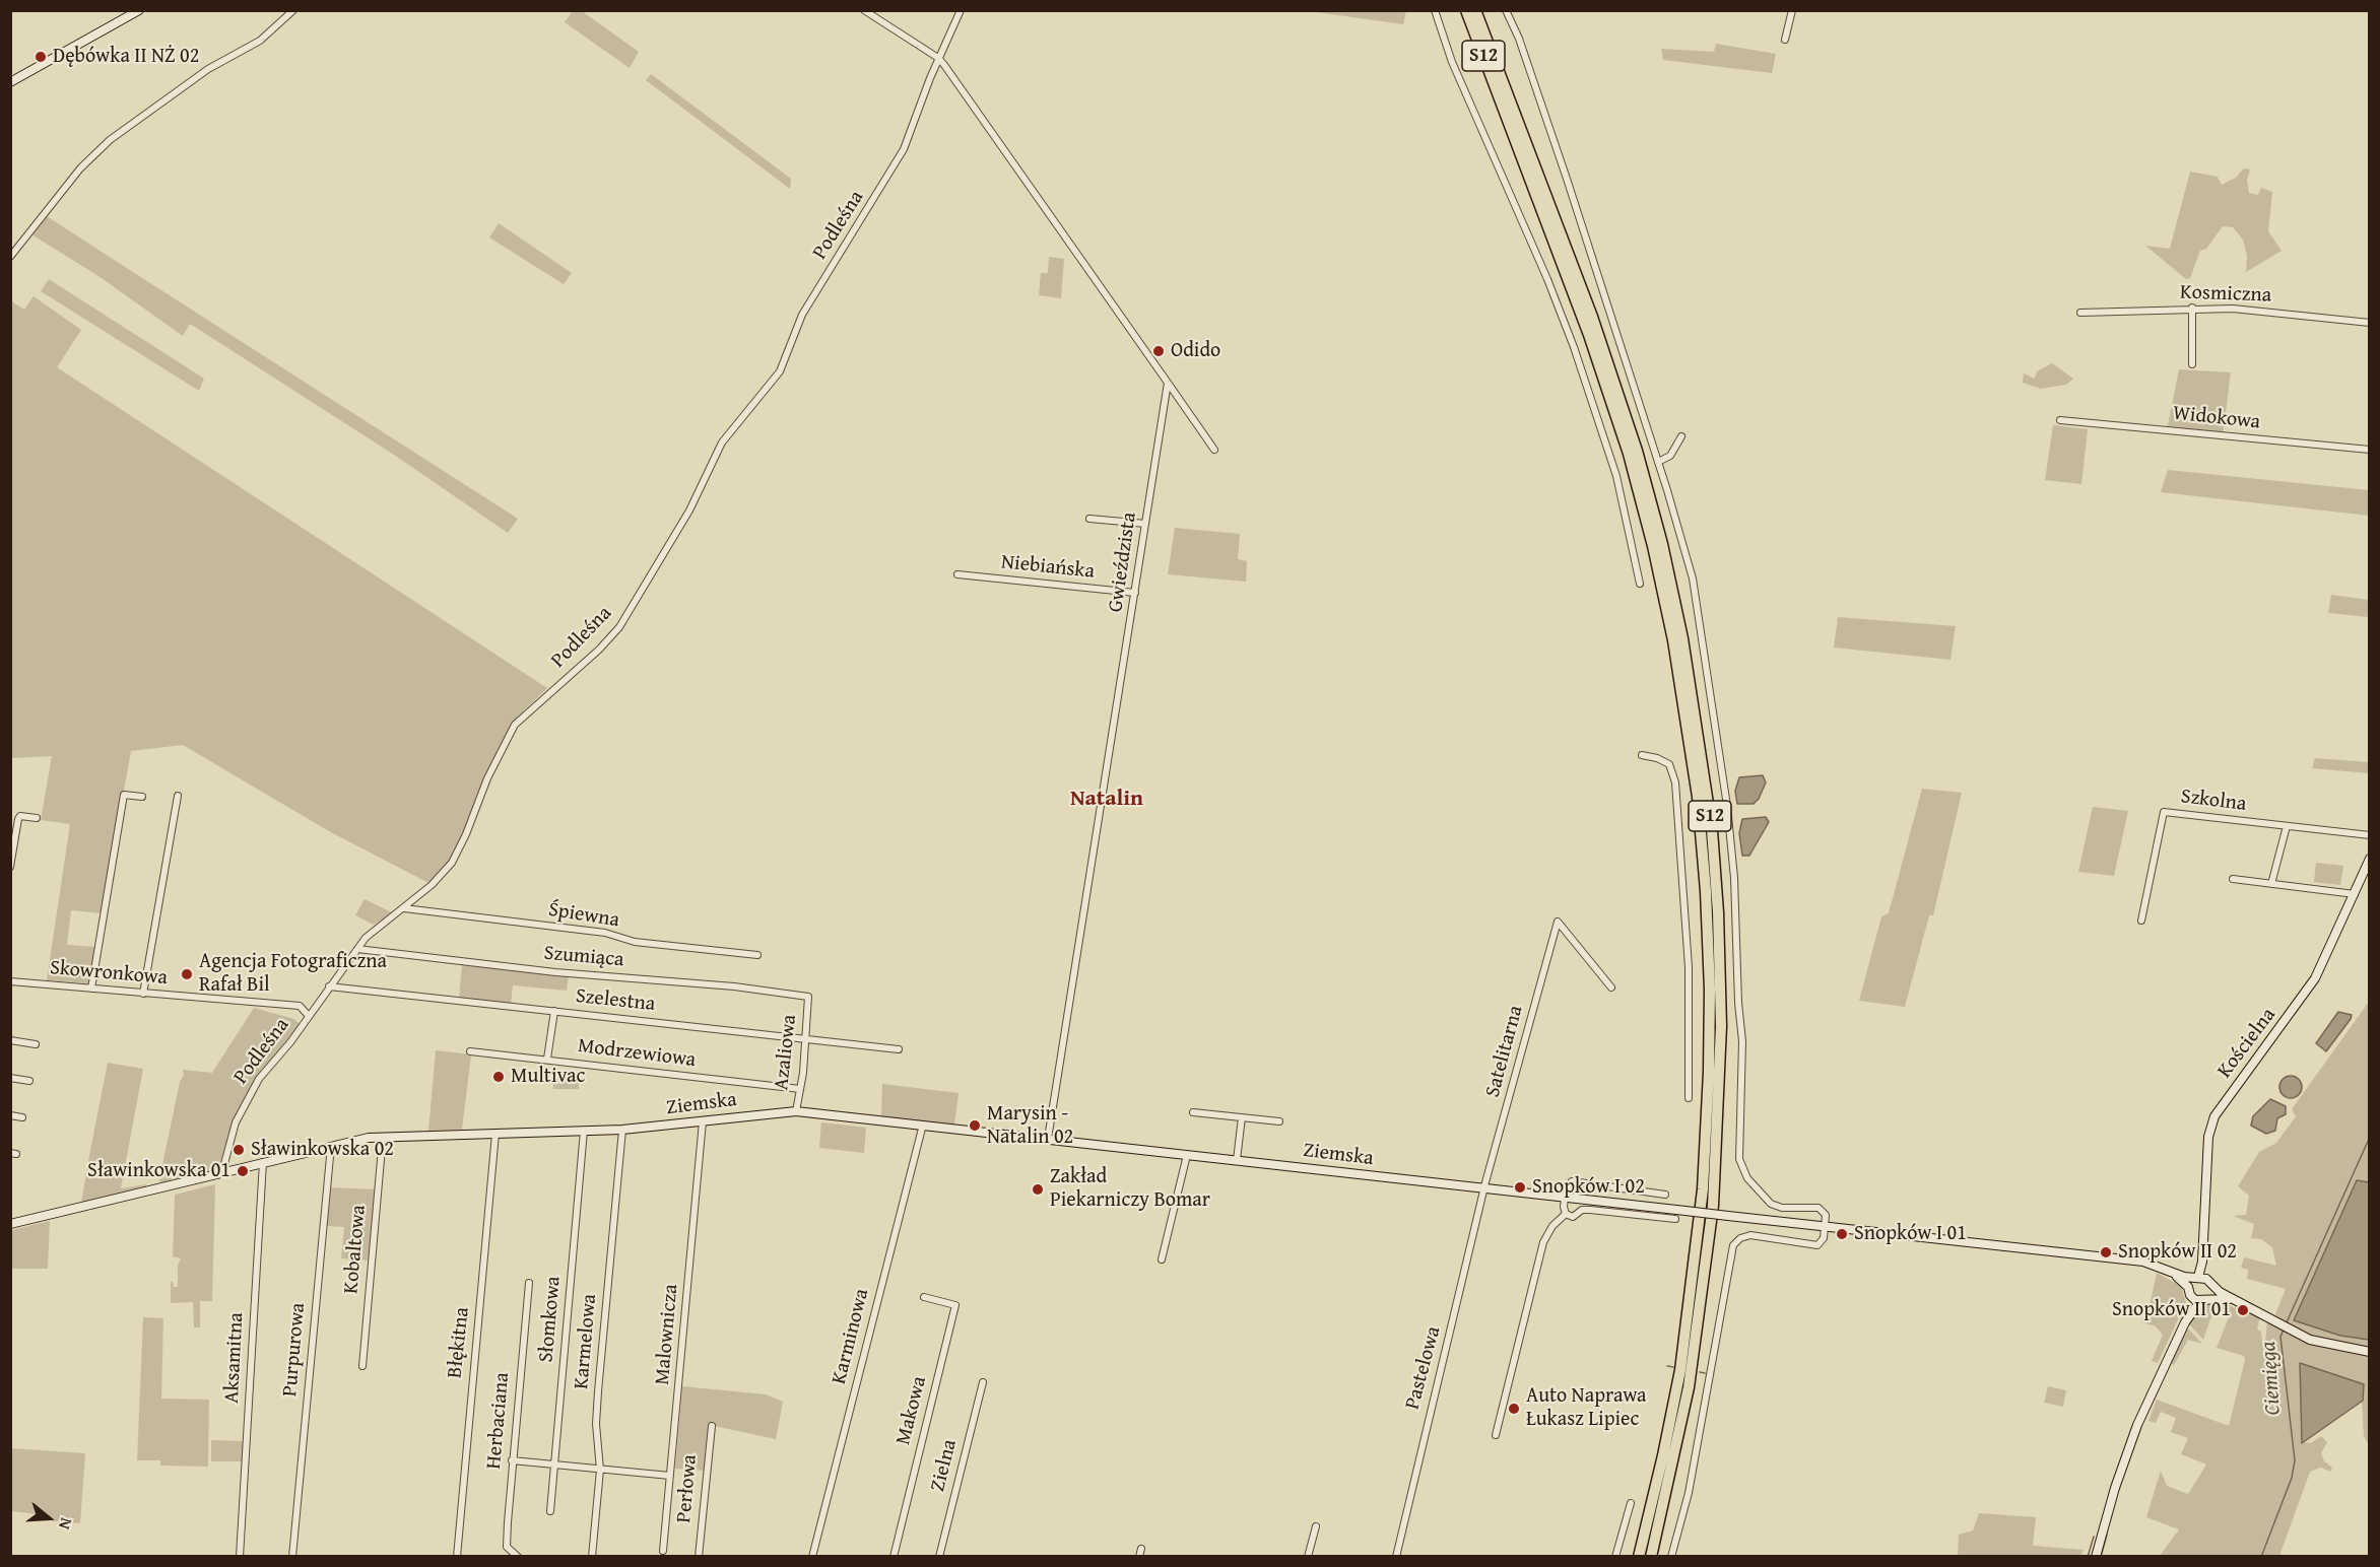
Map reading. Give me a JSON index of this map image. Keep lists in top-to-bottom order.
{
  "streets": {
    "highway": ["S12"],
    "street": [
      "Podleśna",
      "Kosmiczna",
      "Widokowa",
      "Gwieździsta",
      "Niebiańska",
      "Szkolna",
      "Śpiewna",
      "Szumiąca",
      "Skowronkowa",
      "Szelestna",
      "Kościelna",
      "Satelitarna",
      "Azaliowa",
      "Modrzewiowa",
      "Ziemska",
      "Kobaltowa",
      "Słomkowa",
      "Malownicza",
      "Karminowa",
      "Karmelowa",
      "Błękitna",
      "Purpurowa",
      "Aksamitna",
      "Pastelowa",
      "Makowa",
      "Herbaciana",
      "Zielna",
      "Perłowa"
    ]
  },
  "crossings": [
    ["Podleśna", "Śpiewna"],
    ["Podleśna", "Szumiąca"],
    ["Podleśna", "Skowronkowa"],
    ["Podleśna", "Szelestna"],
    ["Podleśna", "Ziemska"],
    ["Gwieździsta", "Niebiańska"],
    ["Gwieździsta", "Ziemska"],
    ["Szumiąca", "Azaliowa"],
    ["Szelestna", "Azaliowa"],
    ["Satelitarna", "Ziemska"],
    ["Satelitarna", "Pastelowa"],
    ["Azaliowa", "Modrzewiowa"],
    ["Azaliowa", "Ziemska"],
    ["Ziemska", "Kobaltowa"],
    ["Ziemska", "Słomkowa"],
    ["Ziemska", "Malownicza"],
    ["Ziemska", "Karminowa"],
    ["Ziemska", "Karmelowa"],
    ["Ziemska", "Błękitna"],
    ["Ziemska", "Purpurowa"],
    ["Ziemska", "Aksamitna"],
    ["Ziemska", "Pastelowa"]
  ],
  "districts": ["Natalin"],
  "water": ["Ciemięga"],
  "places": [
    "Dębówka II NŻ 02",
    "Odido",
    "Agencja Fotograficzna Rafał Bil",
    "Multivac",
    "Marysin - Natalin 02",
    "Sławinkowska 02",
    "Sławinkowska 01",
    "Snopków I 02",
    "Zakład Piekarniczy Bomar",
    "Snopków I 01",
    "Snopków II 02",
    "Snopków II 01",
    "Auto Naprawa Łukasz Lipiec"
  ],
  "north": "right"
}
